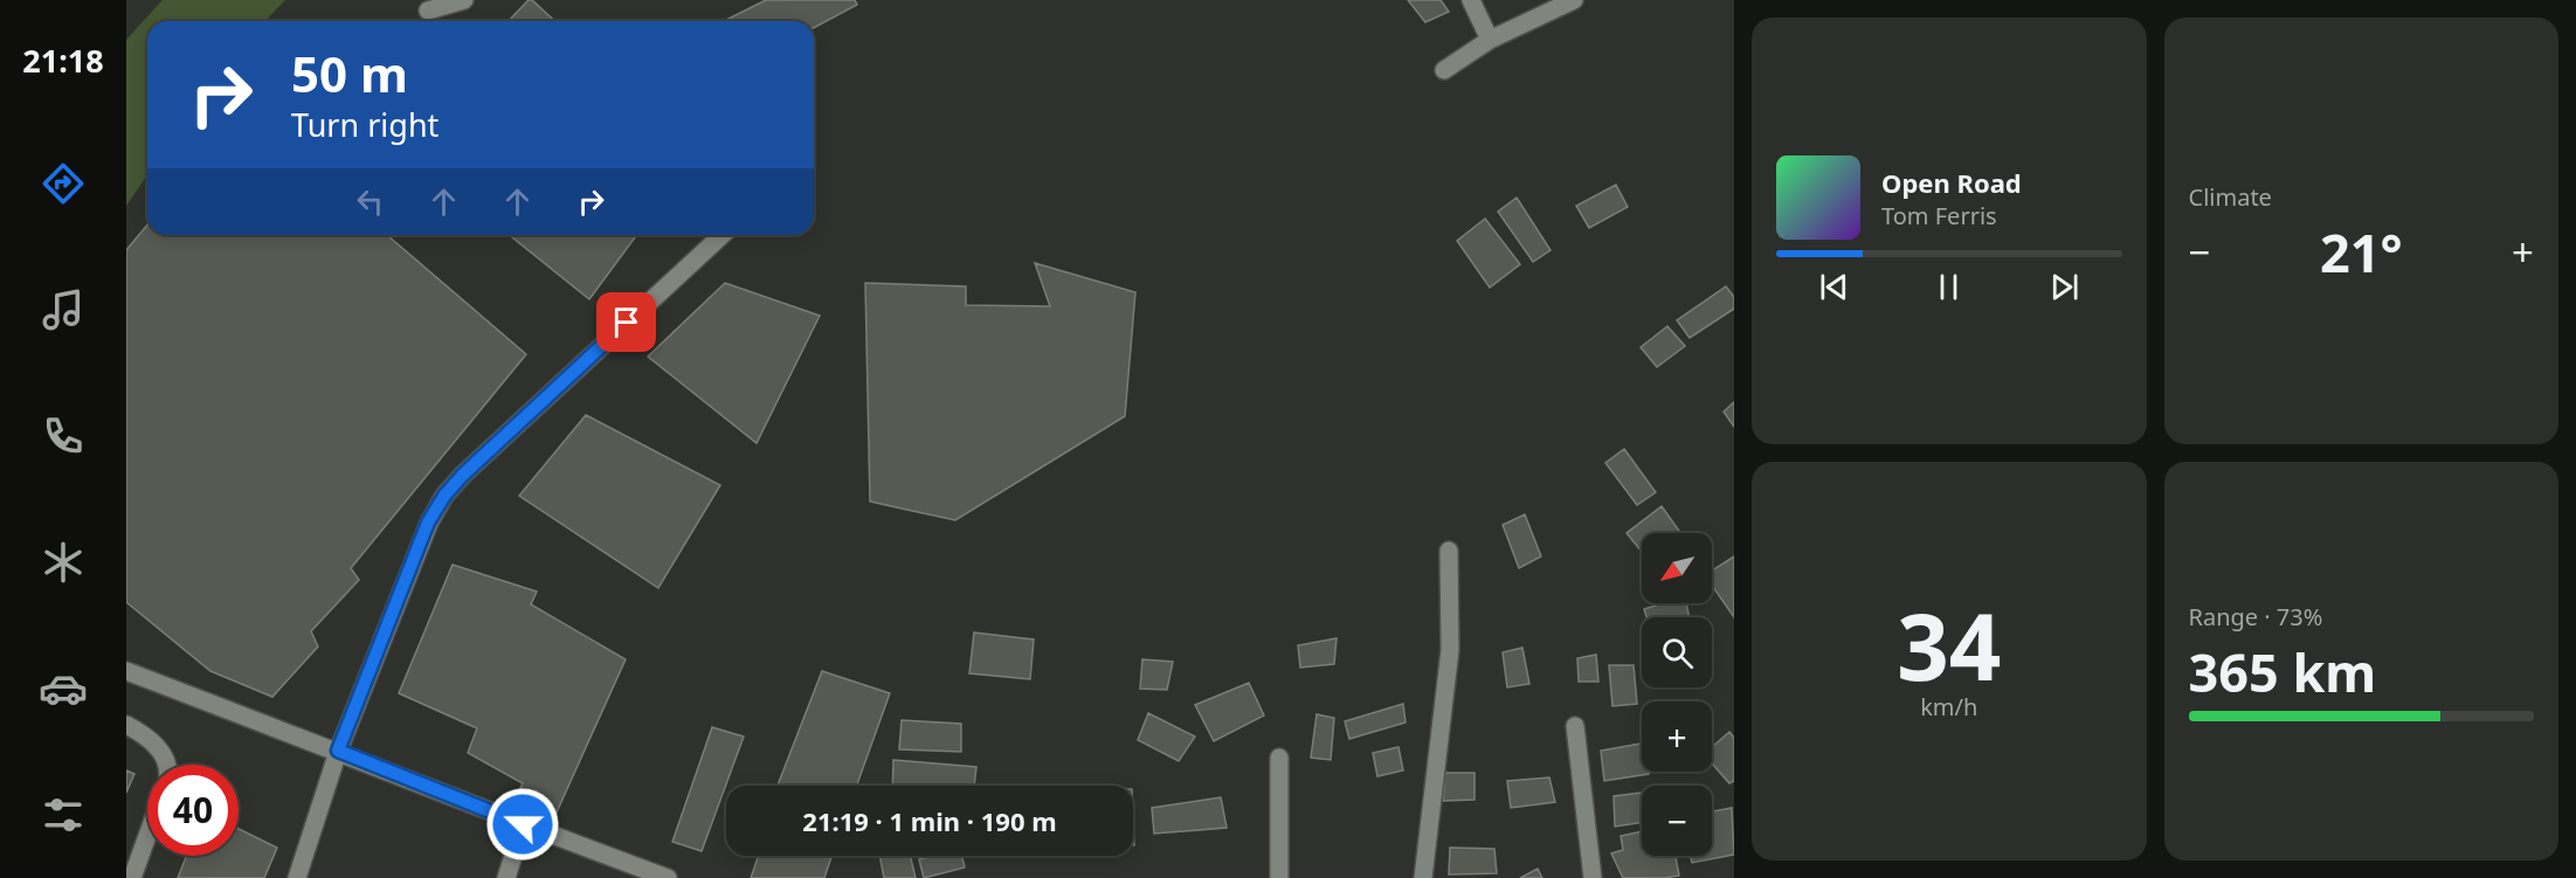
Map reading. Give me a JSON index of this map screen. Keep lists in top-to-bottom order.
{
  "north": "bottom left",
  "page": {
    "tabs": "21:18",
    "tile": [
      "Climate",
      ["34", "km/h"],
      ["Range · 73%", "365 km"]
    ],
    "turn": ["50 m", "Turn right"],
    "song": ["Open Road", "Tom Ferris"],
    "heat": ["−", "21°", "+"],
    "map_buttons": ["+", "−"],
    "limit": "40",
    "trip": "21:19 · 1 min · 190 m"
  }
}
